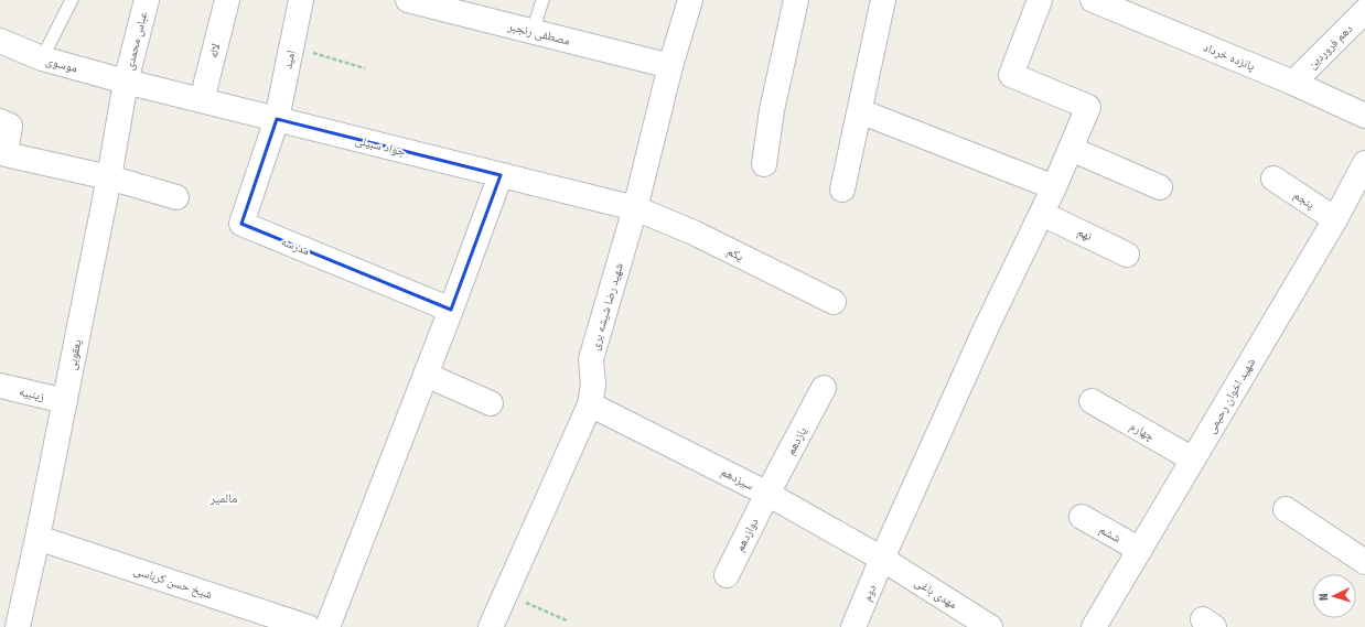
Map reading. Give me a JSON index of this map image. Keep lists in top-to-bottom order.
{
  "streets": {
    "street": [
      "مصطفی رنجبر",
      "عباس محمدی",
      "دهم فروردین",
      "لاله",
      "پانزده خرداد",
      "امید",
      "موسوی",
      "جواد سبیلی",
      "پنجم",
      "نهم",
      "مدرسه",
      "یکم",
      "شهید رضا شیشه بری",
      "یعقوبی",
      "زینبیه",
      "شهید اخوان رحیمی",
      "چهارم",
      "یازدهم",
      "سیزدهم",
      "ششم",
      "دوازدهم",
      "شیخ حسن کرباسی",
      "دوم",
      "مهدی باغی"
    ]
  },
  "crossings": [
    ["مصطفی رنجبر", "شهید رضا شیشه بری"],
    ["عباس محمدی", "موسوی"],
    ["عباس محمدی", "جواد سبیلی"],
    ["عباس محمدی", "یعقوبی"],
    ["دهم فروردین", "پانزده خرداد"],
    ["لاله", "جواد سبیلی"],
    ["امید", "جواد سبیلی"],
    ["امید", "مدرسه"],
    ["موسوی", "جواد سبیلی"],
    ["موسوی", "یعقوبی"],
    ["جواد سبیلی", "مدرسه"],
    ["جواد سبیلی", "یکم"],
    ["جواد سبیلی", "شهید رضا شیشه بری"],
    ["جواد سبیلی", "یعقوبی"],
    ["پنجم", "شهید اخوان رحیمی"],
    ["نهم", "دوم"],
    ["یکم", "شهید رضا شیشه بری"],
    ["شهید رضا شیشه بری", "سیزدهم"],
    ["یعقوبی", "زینبیه"],
    ["یعقوبی", "شیخ حسن کرباسی"],
    ["شهید اخوان رحیمی", "چهارم"],
    ["شهید اخوان رحیمی", "ششم"],
    ["یازدهم", "سیزدهم"],
    ["یازدهم", "دوازدهم"],
    ["سیزدهم", "دوازدهم"],
    ["سیزدهم", "دوم"],
    ["سیزدهم", "مهدی باغی"],
    ["دوم", "مهدی باغی"]
  ],
  "districts": ["مالمیر"],
  "north": "left"
}
